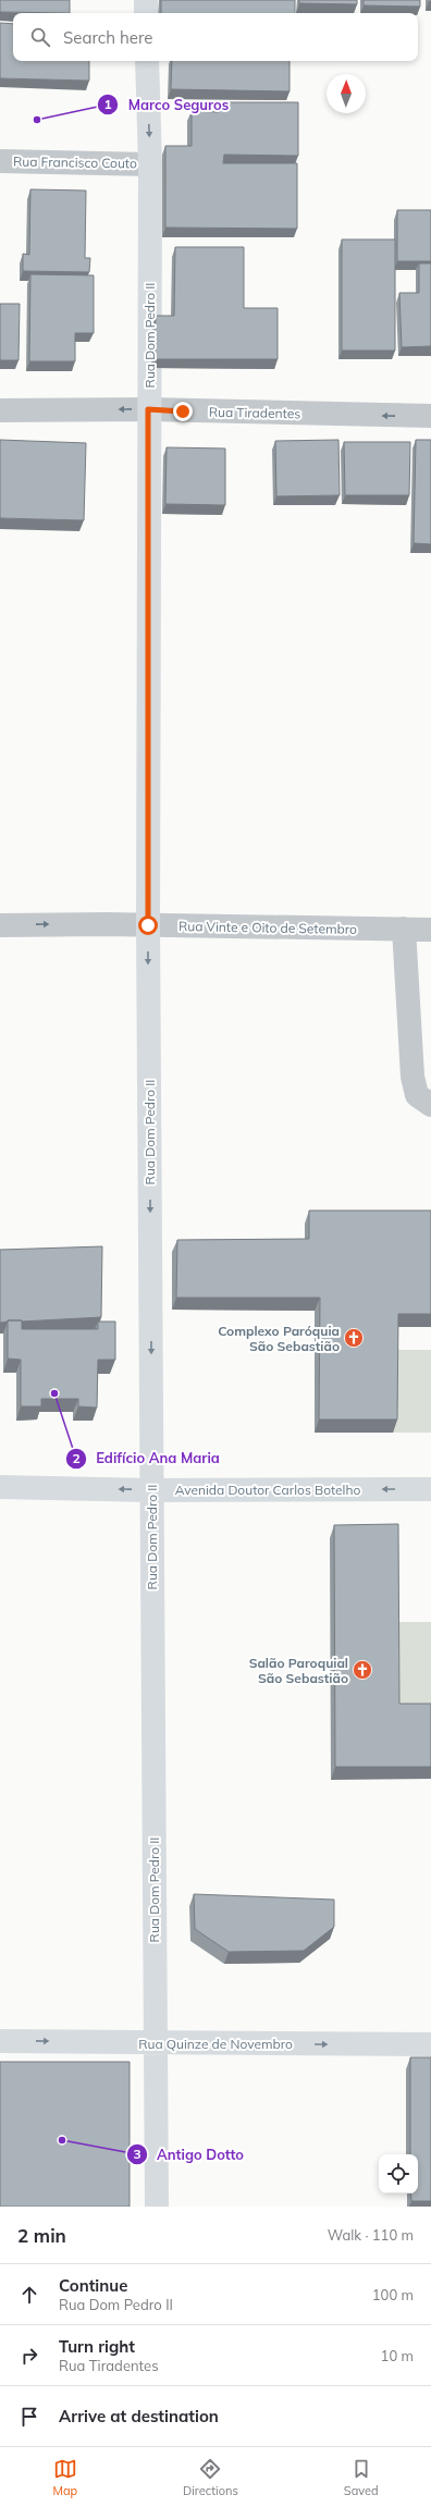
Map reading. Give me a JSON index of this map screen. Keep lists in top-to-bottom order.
{
  "streets": {
    "main road": ["Rua Dom Pedro II", "Avenida Doutor Carlos Botelho", "Rua Quinze de Novembro"],
    "street": ["Rua Francisco Couto", "Rua Tiradentes", "Rua Vinte e Oito de Setembro"]
  },
  "crossings": [
    ["Rua Francisco Couto", "Rua Dom Pedro II"],
    ["Rua Dom Pedro II", "Rua Tiradentes"],
    ["Rua Dom Pedro II", "Rua Vinte e Oito de Setembro"],
    ["Rua Dom Pedro II", "Avenida Doutor Carlos Botelho"],
    ["Rua Dom Pedro II", "Rua Quinze de Novembro"]
  ],
  "one_way": ["Rua Tiradentes", "Avenida Doutor Carlos Botelho", "Rua Quinze de Novembro"],
  "places": {
    "other": ["Marco Seguros", "Edifício Ana Maria", "Antigo Dotto"],
    "church": ["Complexo Paróquia São Sebastião", "Salão Paroquial São Sebastião"]
  },
  "north": "top",
  "page": {
    "search": "Search here",
    "heading": ["2 min", "Walk · 110 m"],
    "list": [
      ["Continue", "Rua Dom Pedro II", "100 m"],
      ["Turn right", "Rua Tiradentes", "10 m"],
      "Arrive at destination"
    ],
    "nav": ["Map", "Directions", "Saved"]
  }
}
